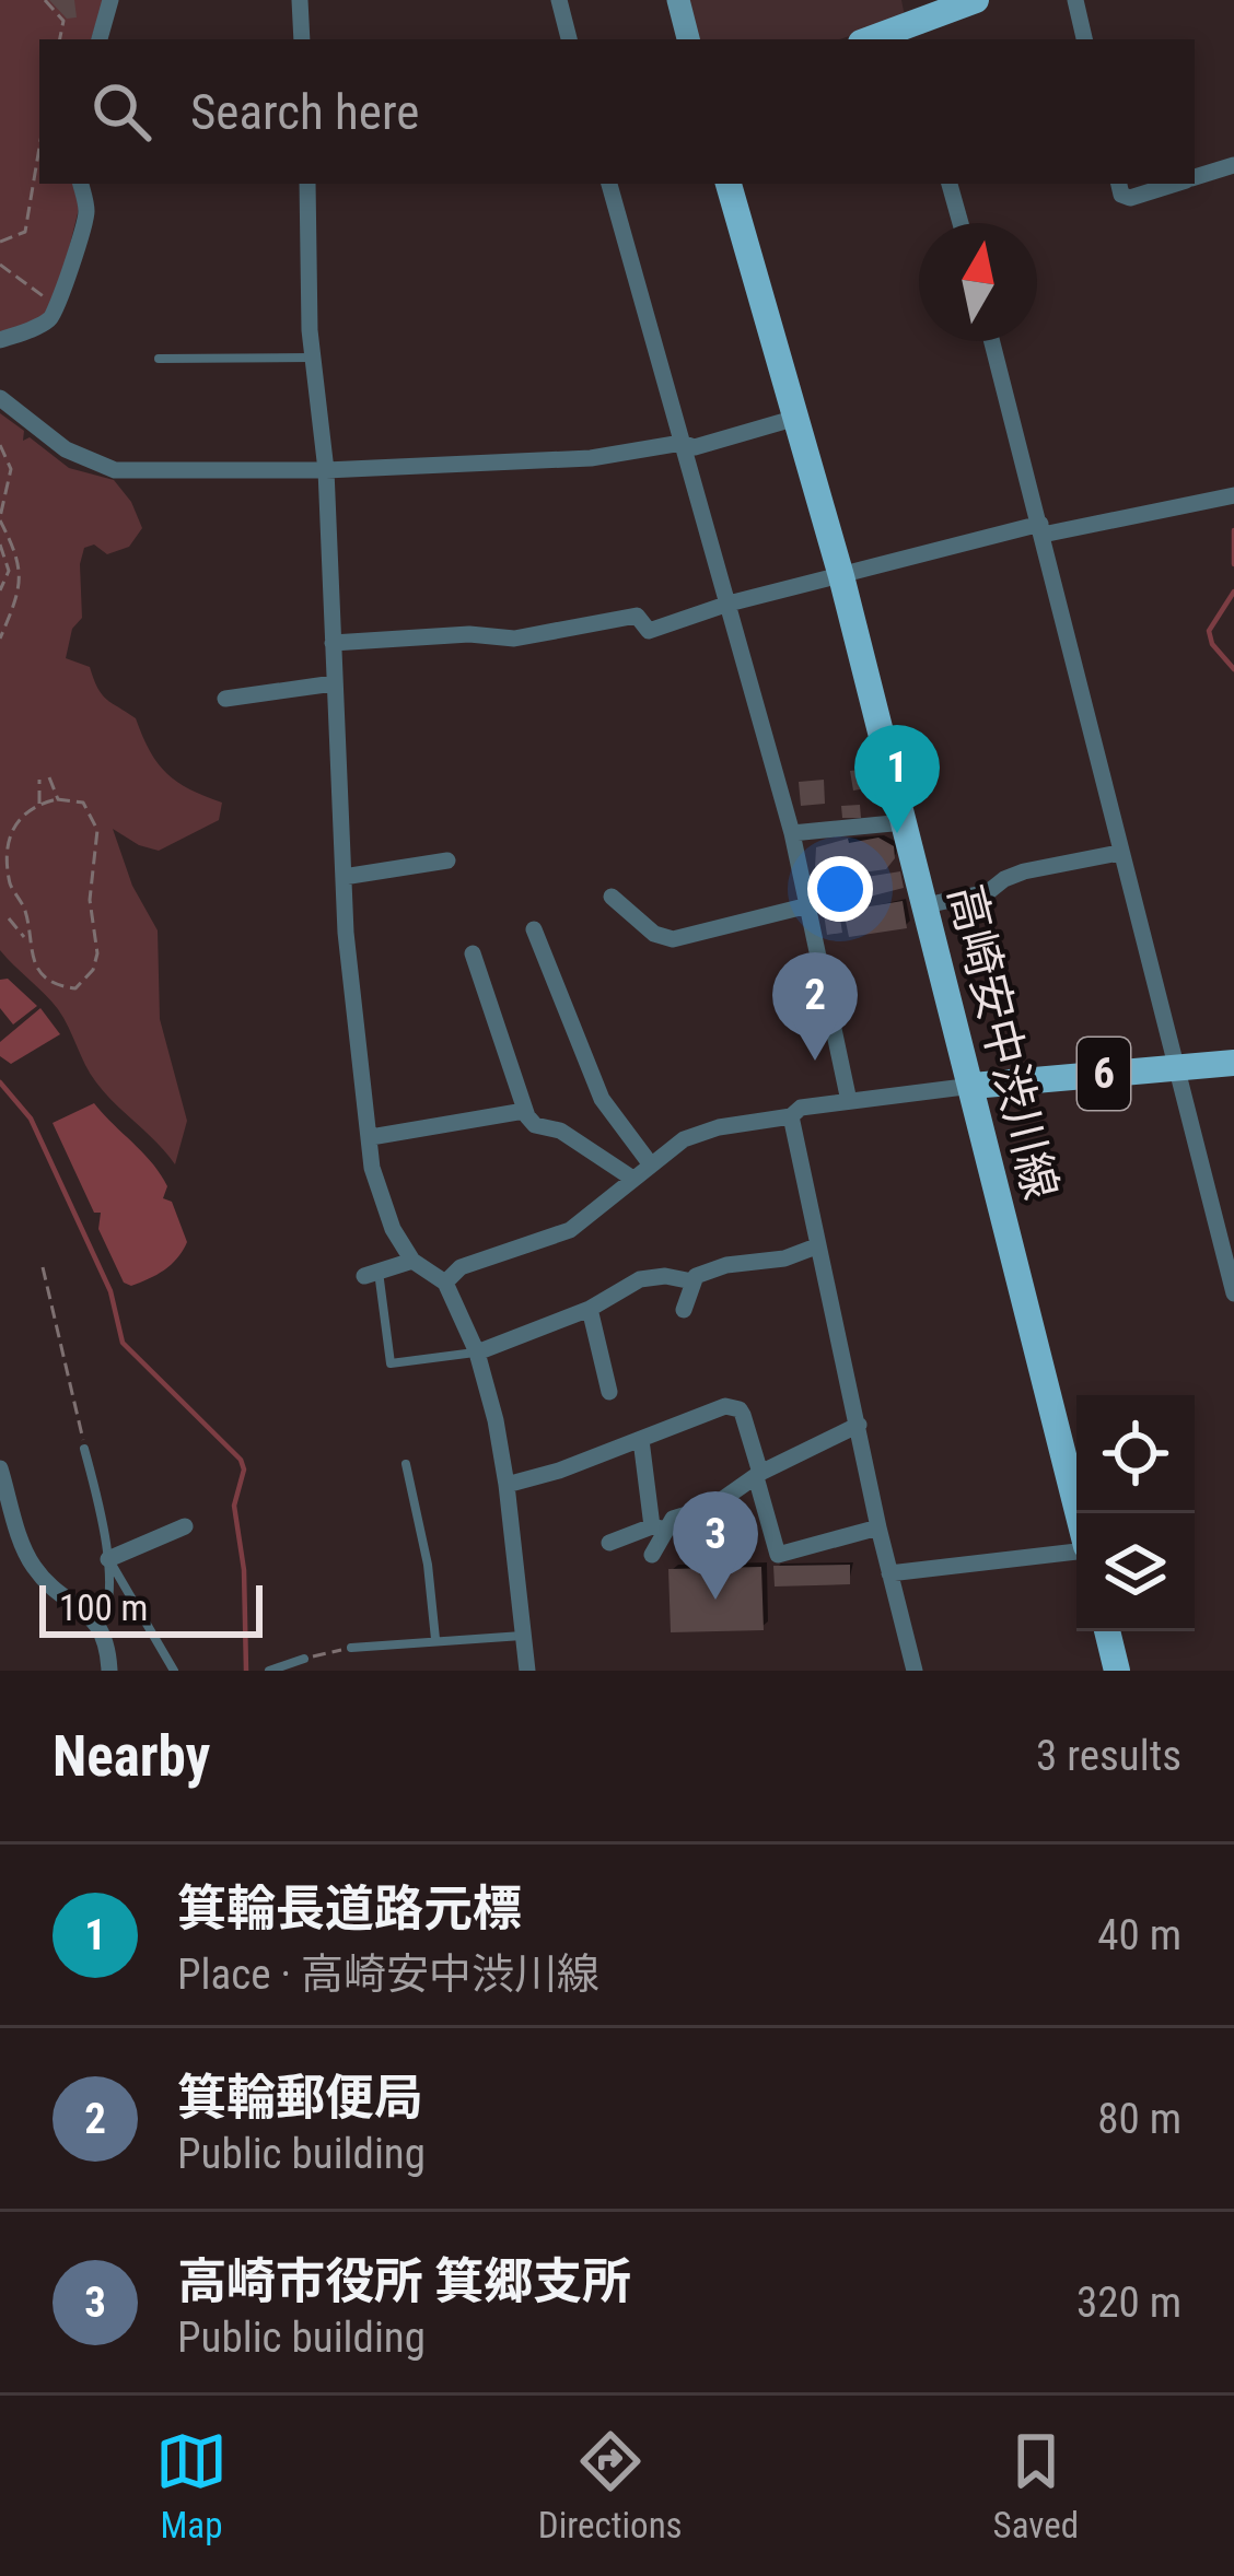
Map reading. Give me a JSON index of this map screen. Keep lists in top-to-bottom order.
{
  "streets": {
    "main road": ["高崎安中渋川線", "6"]
  },
  "crossings": [
    ["高崎安中渋川線", "6"]
  ],
  "scale_bar": "100 m",
  "north": "top",
  "page": {
    "search": "Search here",
    "pins": ["1", "2", "3"],
    "scale": "100 m",
    "heading": ["Nearby", "3 results"],
    "list": [
      {
        "mark": "1",
        "name": "箕輪長道路元標",
        "note": "Place · 高崎安中渋川線",
        "value": "40 m"
      },
      {
        "mark": "2",
        "name": "箕輪郵便局",
        "note": "Public building",
        "value": "80 m"
      },
      {
        "mark": "3",
        "name": "高崎市役所 箕郷支所",
        "note": "Public building",
        "value": "320 m"
      }
    ],
    "nav": ["Map", "Directions", "Saved"]
  }
}
